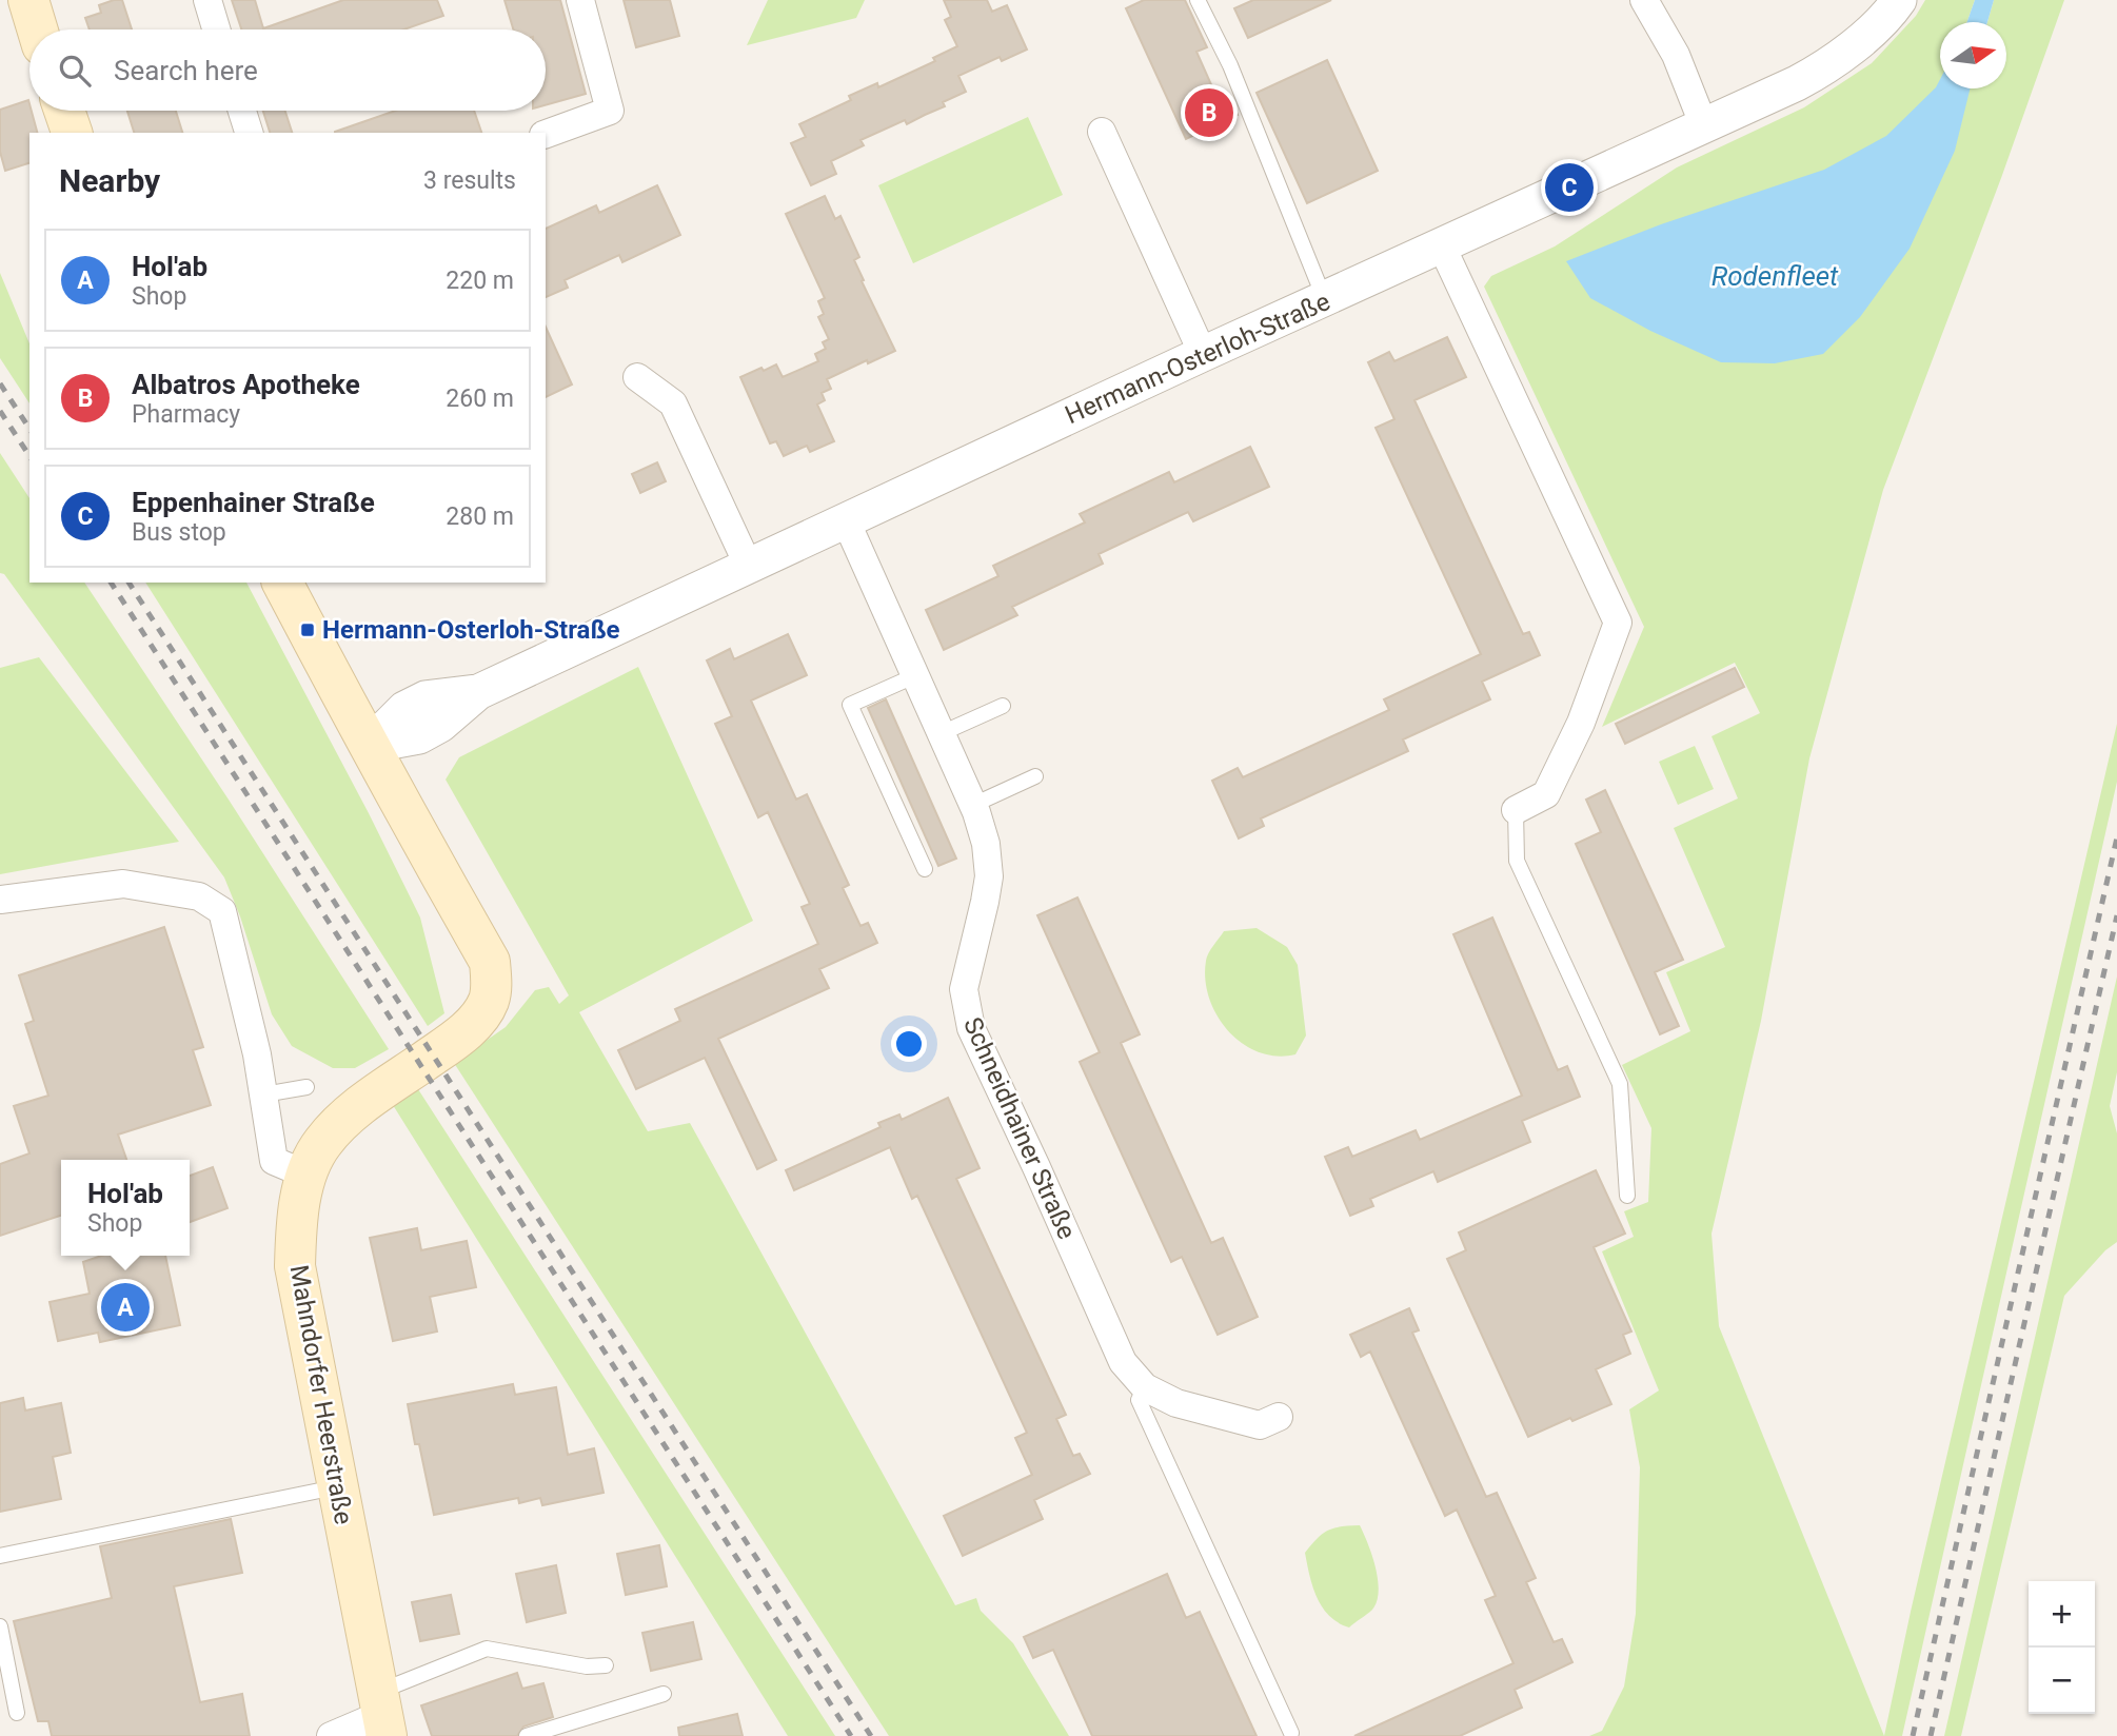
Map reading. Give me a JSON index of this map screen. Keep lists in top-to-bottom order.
{
  "streets": {
    "main road": ["Mahndorfer Heerstraße"],
    "street": ["Hermann-Osterloh-Straße", "Schneidhainer Straße"]
  },
  "crossings": [
    ["Hermann-Osterloh-Straße", "Schneidhainer Straße"],
    ["Hermann-Osterloh-Straße", "Mahndorfer Heerstraße"]
  ],
  "water": ["Rodenfleet"],
  "places": {
    "transit": ["Hermann-Osterloh-Straße"]
  },
  "north": "right",
  "page": {
    "search": "Search here",
    "pins": ["B", "C", "A"],
    "heading": ["Nearby", "3 results"],
    "list": [
      {
        "mark": "A",
        "name": "Hol'ab",
        "note": "Shop",
        "value": "220 m"
      },
      {
        "mark": "B",
        "name": "Albatros Apotheke",
        "note": "Pharmacy",
        "value": "260 m"
      },
      {
        "mark": "C",
        "name": "Eppenhainer Straße",
        "note": "Bus stop",
        "value": "280 m"
      }
    ],
    "popup": ["Hol'ab", "Shop"],
    "map_buttons": ["+", "−"]
  }
}
